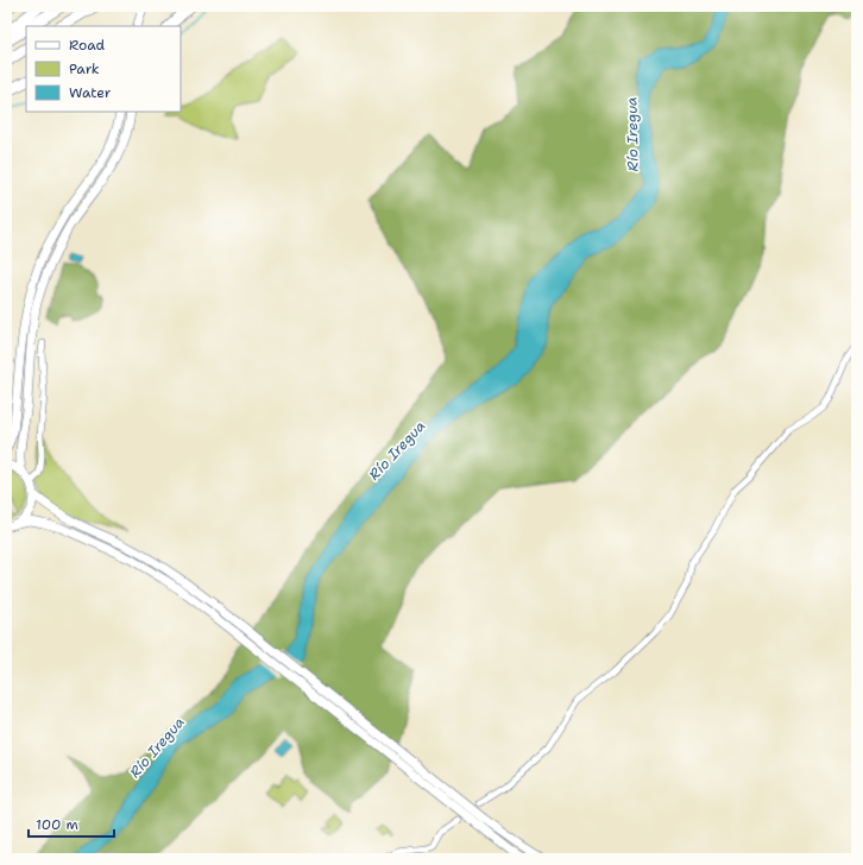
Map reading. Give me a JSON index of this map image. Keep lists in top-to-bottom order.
{
  "water": ["Río Iregua"],
  "legend": ["Road", "Park", "Water"],
  "scale_bar": "100 m"
}
